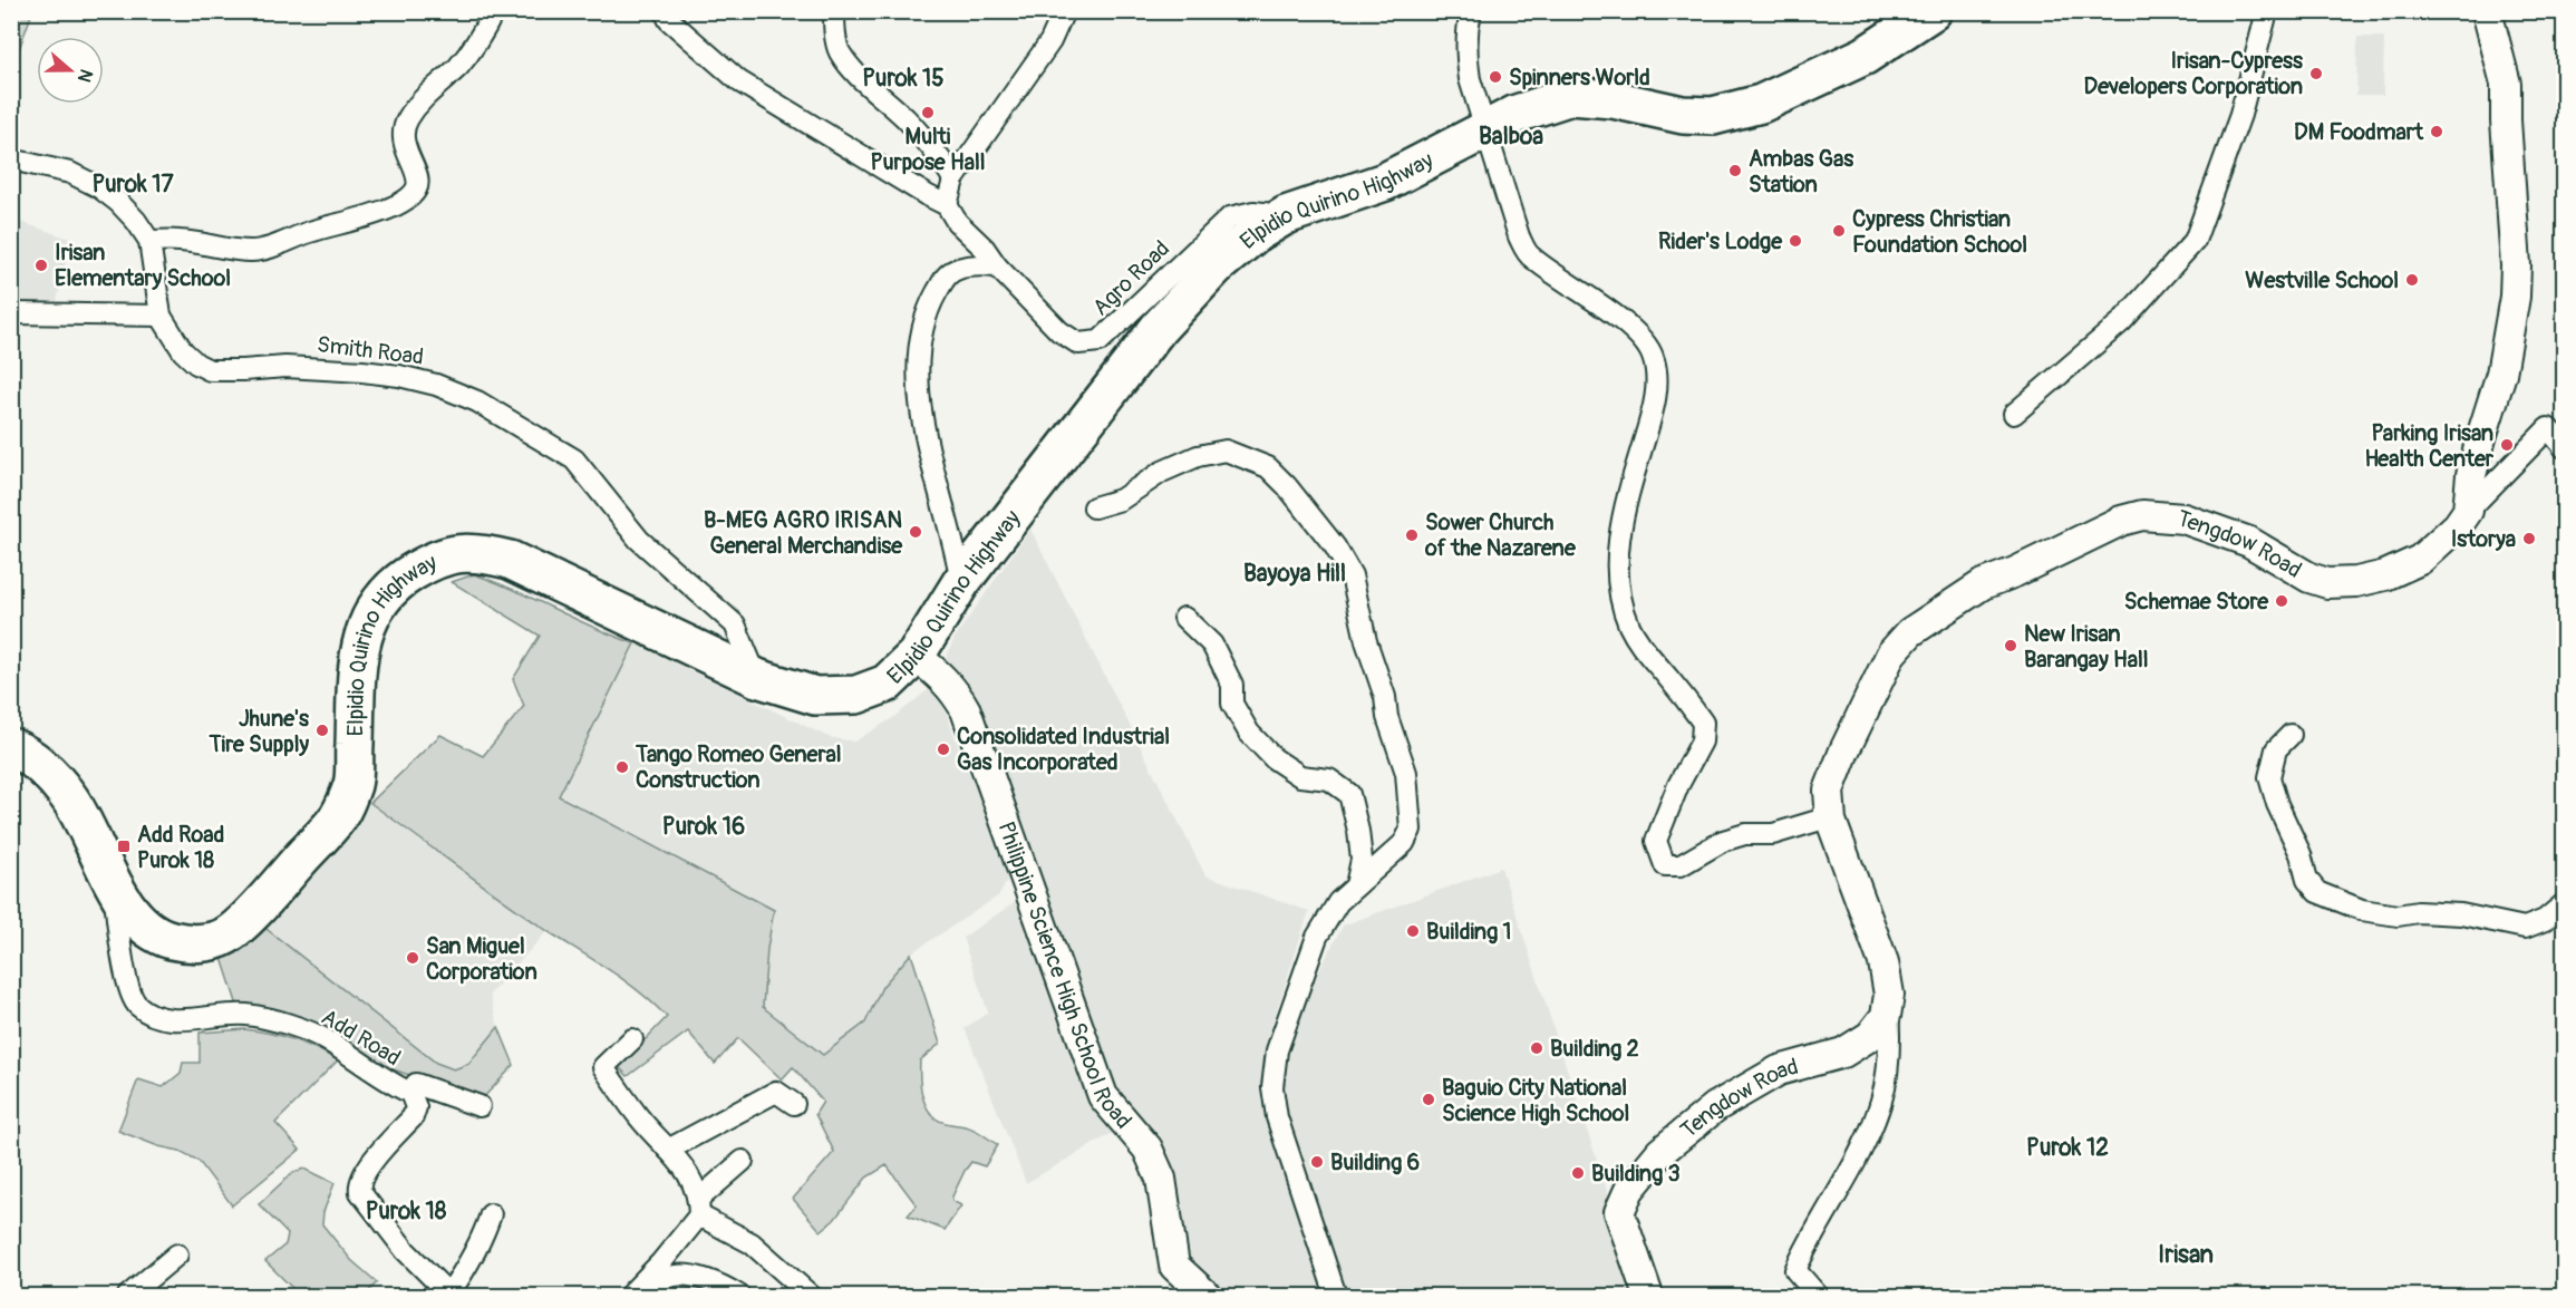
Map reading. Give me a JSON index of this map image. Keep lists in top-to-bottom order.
{
  "streets": {
    "highway": ["Elpidio Quirino Highway"],
    "street": [
      "Agro Road",
      "Smith Road",
      "Tengdow Road",
      "Philippine Science High School Road",
      "Add Road"
    ]
  },
  "crossings": [
    ["Elpidio Quirino Highway", "Agro Road"],
    ["Elpidio Quirino Highway", "Smith Road"],
    ["Elpidio Quirino Highway", "Philippine Science High School Road"],
    ["Elpidio Quirino Highway", "Add Road"]
  ],
  "districts": [
    "Purok 15",
    "Balboa",
    "Purok 17",
    "Bayoya Hill",
    "Purok 16",
    "Purok 12",
    "Purok 18",
    "Irisan"
  ],
  "places": {
    "other": [
      "Irisan-Cypress Developers Corporation",
      "Spinners World",
      "Multi Purpose Hall",
      "DM Foodmart",
      "Ambas Gas Station",
      "Cypress Christian Foundation School",
      "Rider's Lodge",
      "Irisan Elementary School",
      "Westville School",
      "Parking Irisan Health Center",
      "B-MEG AGRO IRISAN General Merchandise",
      "Sower Church of the Nazarene",
      "Istorya",
      "Schemae Store",
      "New Irisan Barangay Hall",
      "Jhune's Tire Supply",
      "Consolidated Industrial Gas Incorporated",
      "Tango Romeo General Construction",
      "Building 1",
      "San Miguel Corporation",
      "Building 2",
      "Baguio City National Science High School",
      "Building 6",
      "Building 3"
    ],
    "transit": ["Add Road Purok 18"]
  },
  "north": "right"
}
